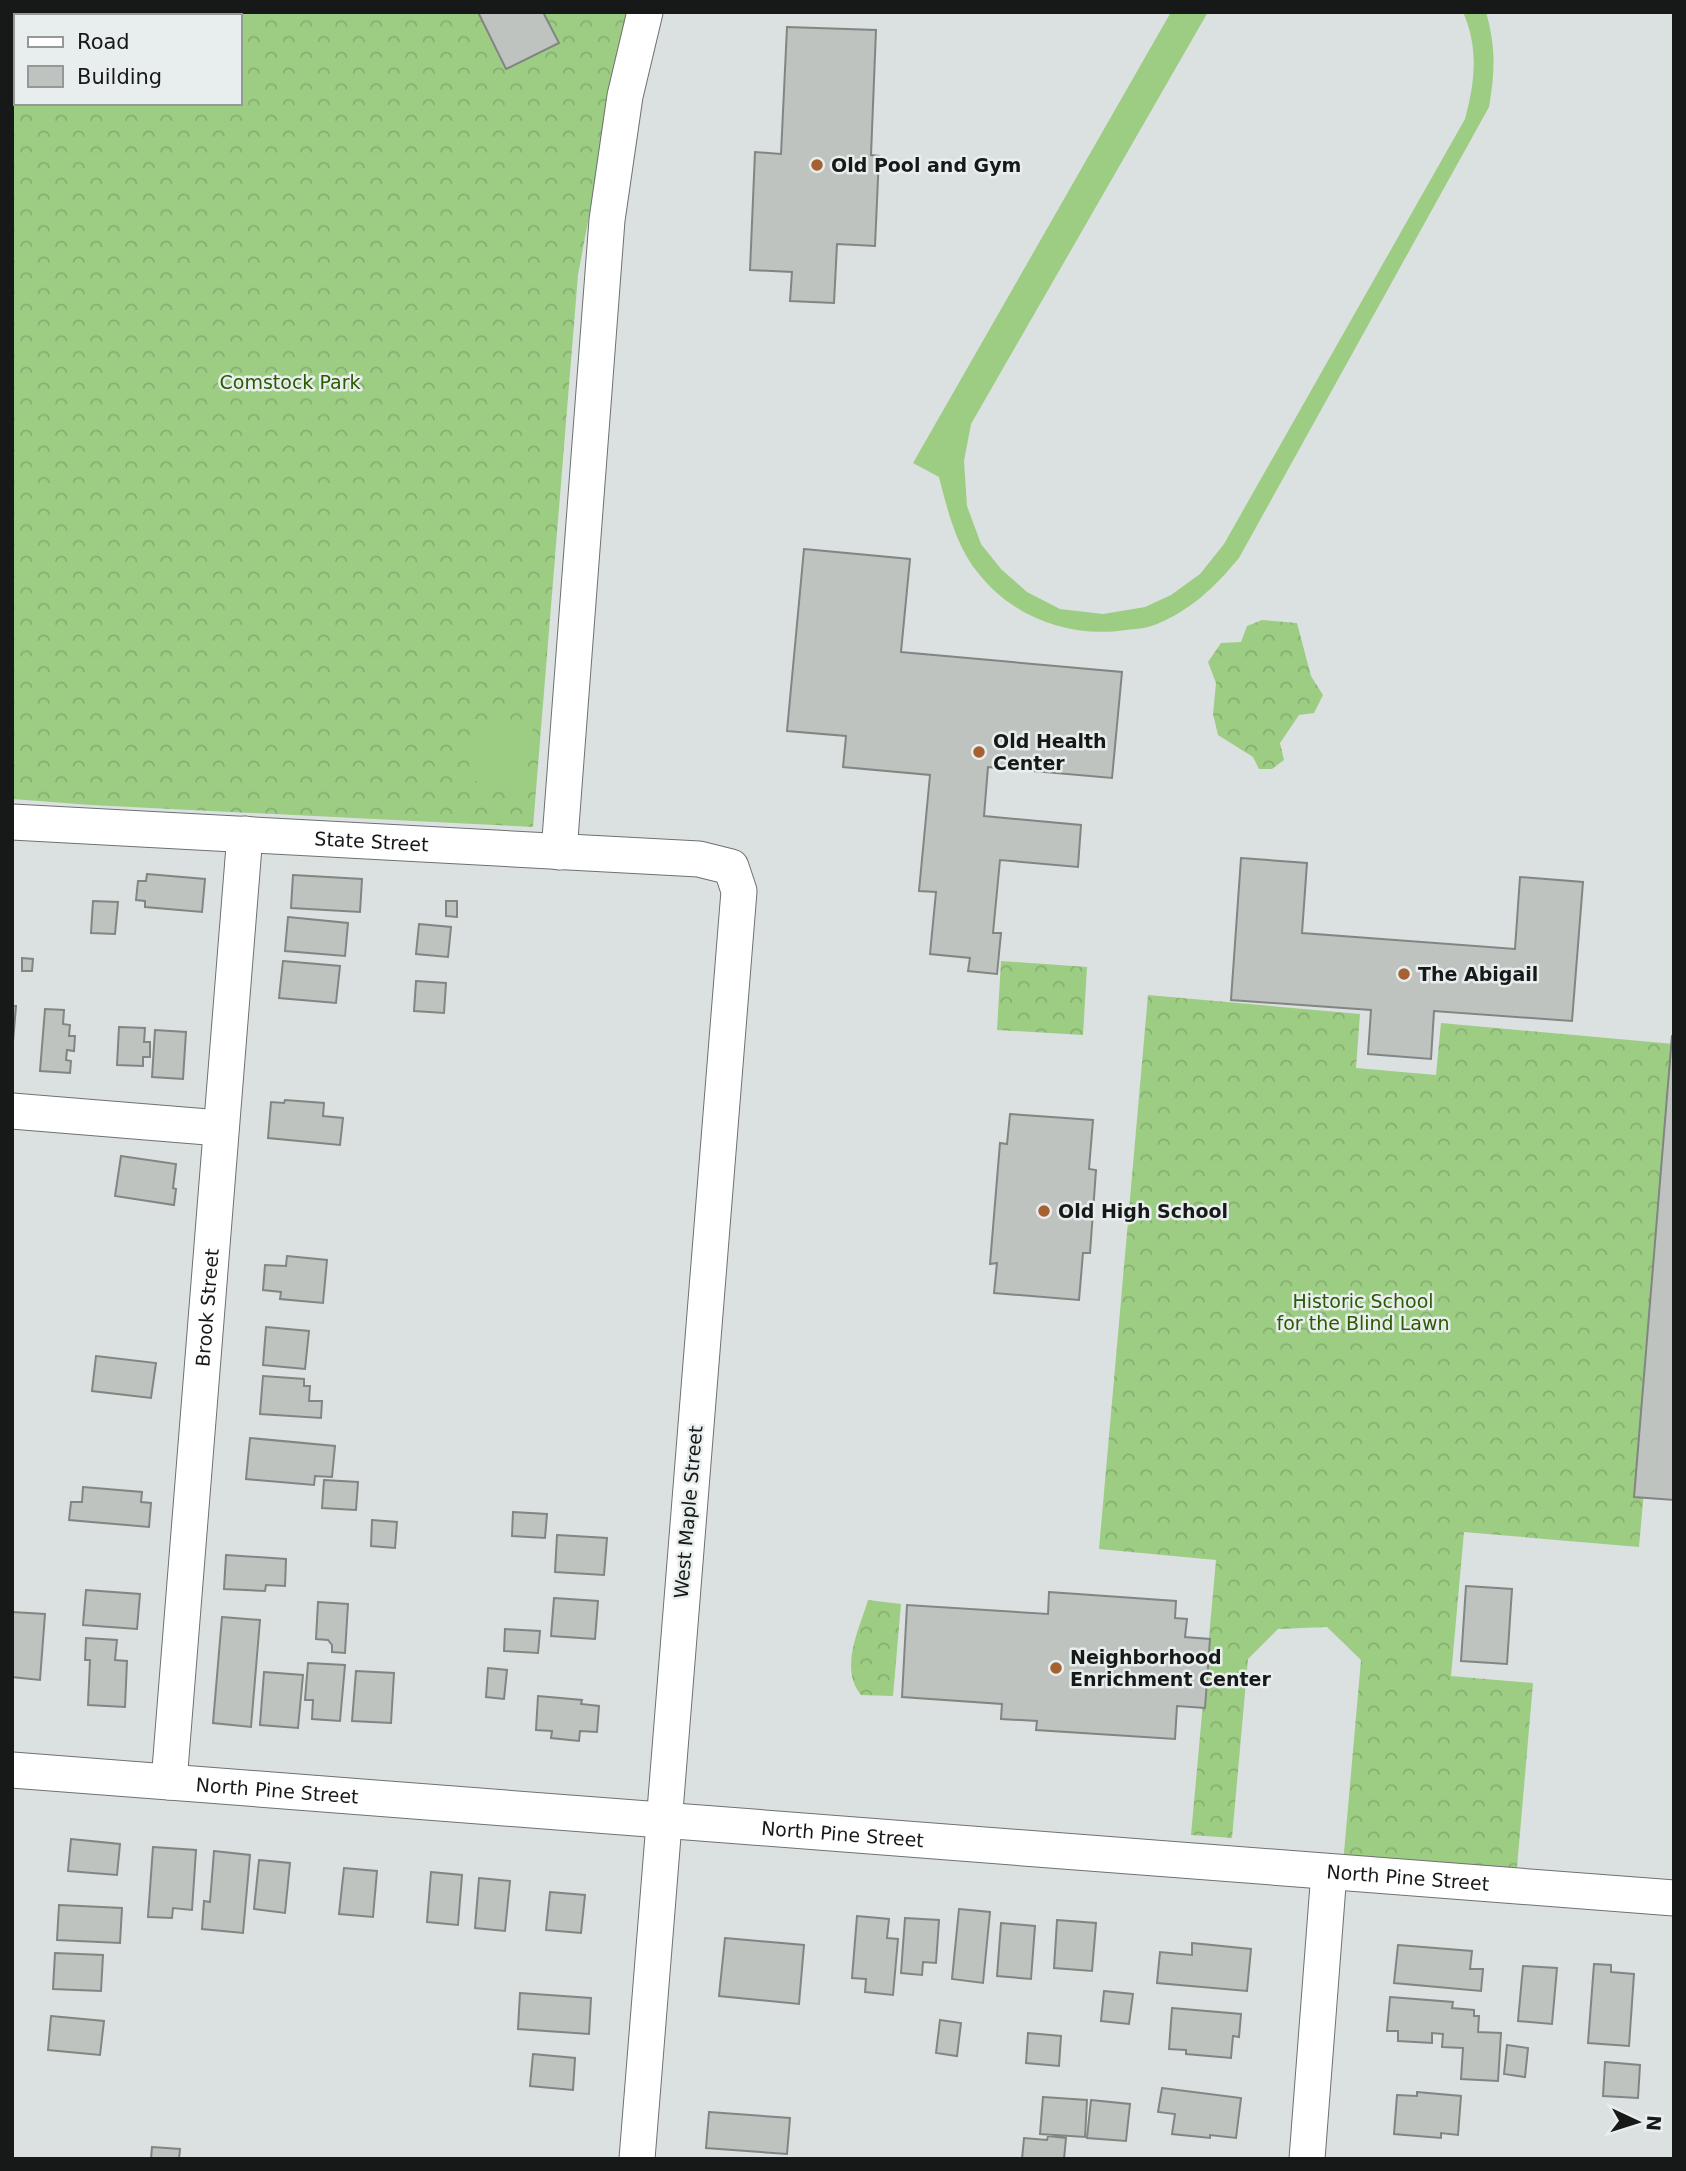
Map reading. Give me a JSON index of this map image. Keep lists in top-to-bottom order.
{
  "streets": {
    "street": [
      "State Street",
      "Brook Street",
      "West Maple Street",
      "North Pine Street"
    ]
  },
  "crossings": [
    ["State Street", "Brook Street"],
    ["State Street", "West Maple Street"],
    ["Brook Street", "North Pine Street"],
    ["West Maple Street", "North Pine Street"]
  ],
  "parks": ["Comstock Park", "Historic School for the Blind Lawn"],
  "places": [
    "Old Pool and Gym",
    "Old Health Center",
    "The Abigail",
    "Old High School",
    "Neighborhood Enrichment Center"
  ],
  "legend": ["Road", "Building"],
  "north": "right"
}
